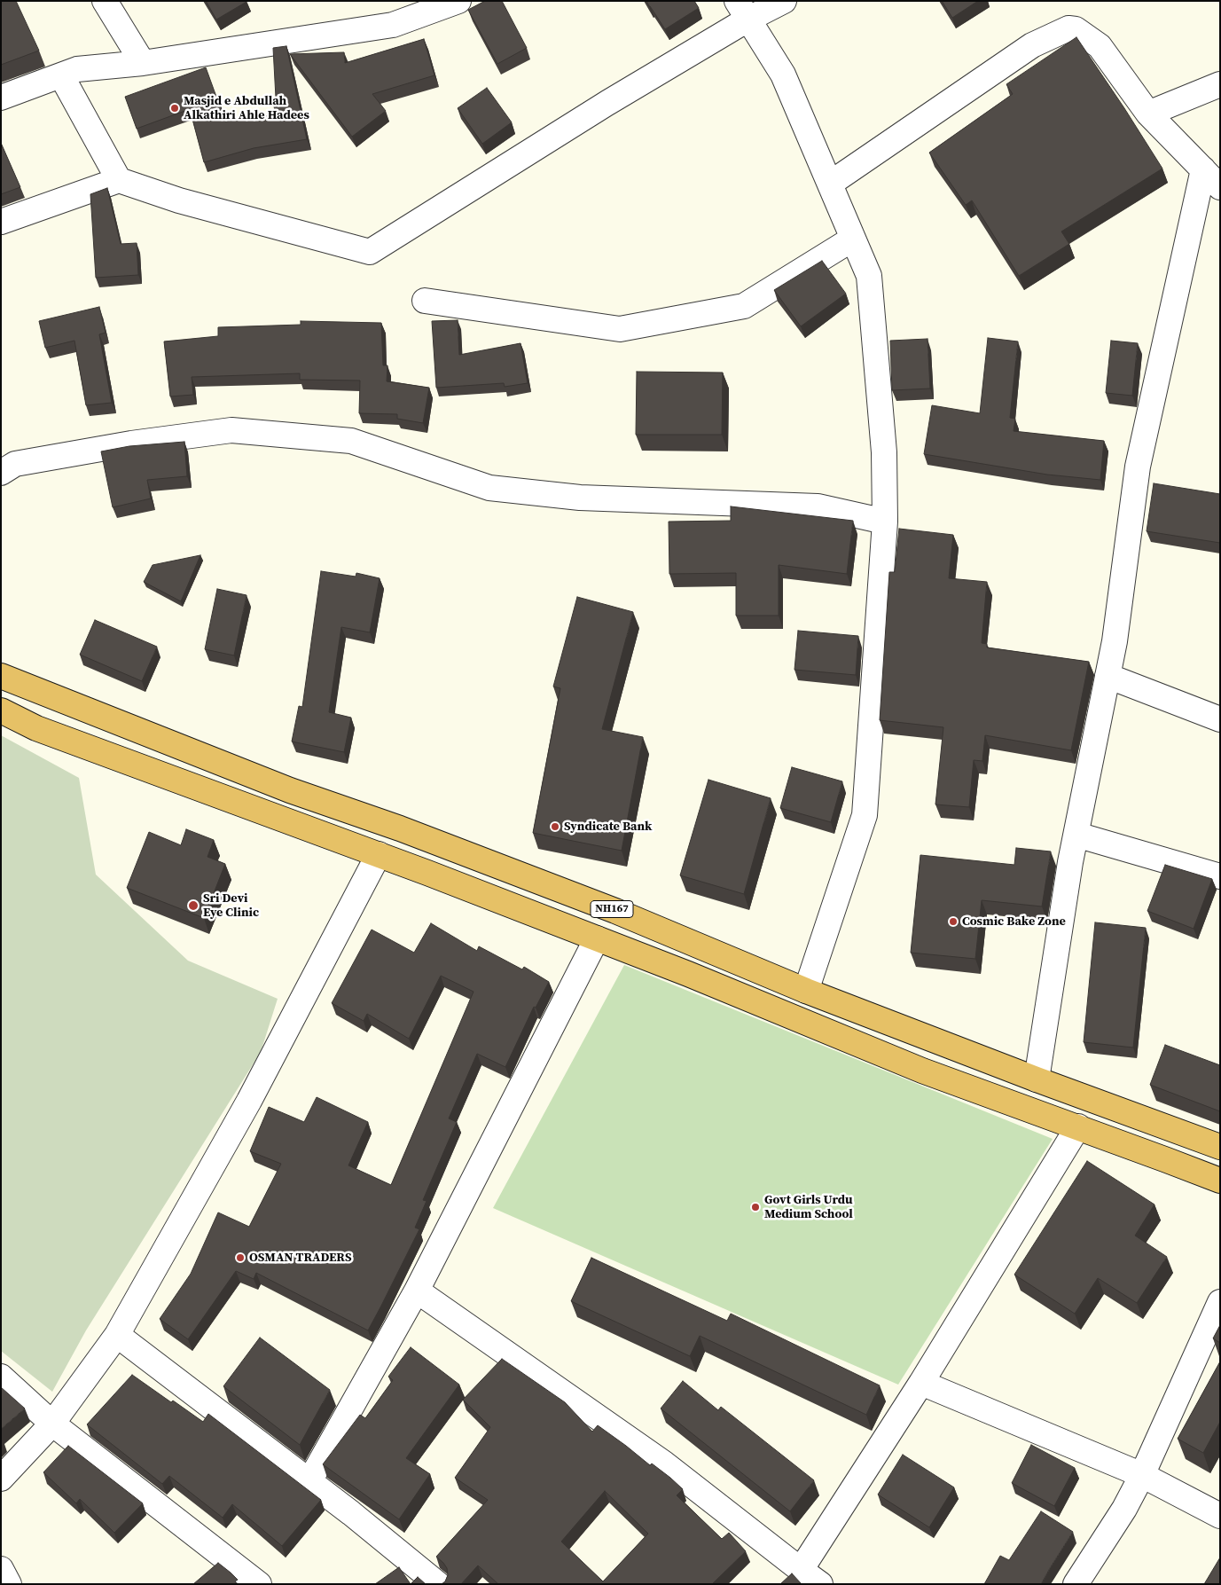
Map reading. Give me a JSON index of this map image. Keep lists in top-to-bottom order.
{
  "streets": {
    "highway": ["NH167"]
  },
  "places": [
    "Masjid e Abdullah Alkathiri Ahle Hadees",
    "Syndicate Bank",
    "Sri Devi Eye Clinic",
    "Cosmic Bake Zone",
    "Govt Girls Urdu Medium School",
    "OSMAN TRADERS"
  ]
}
